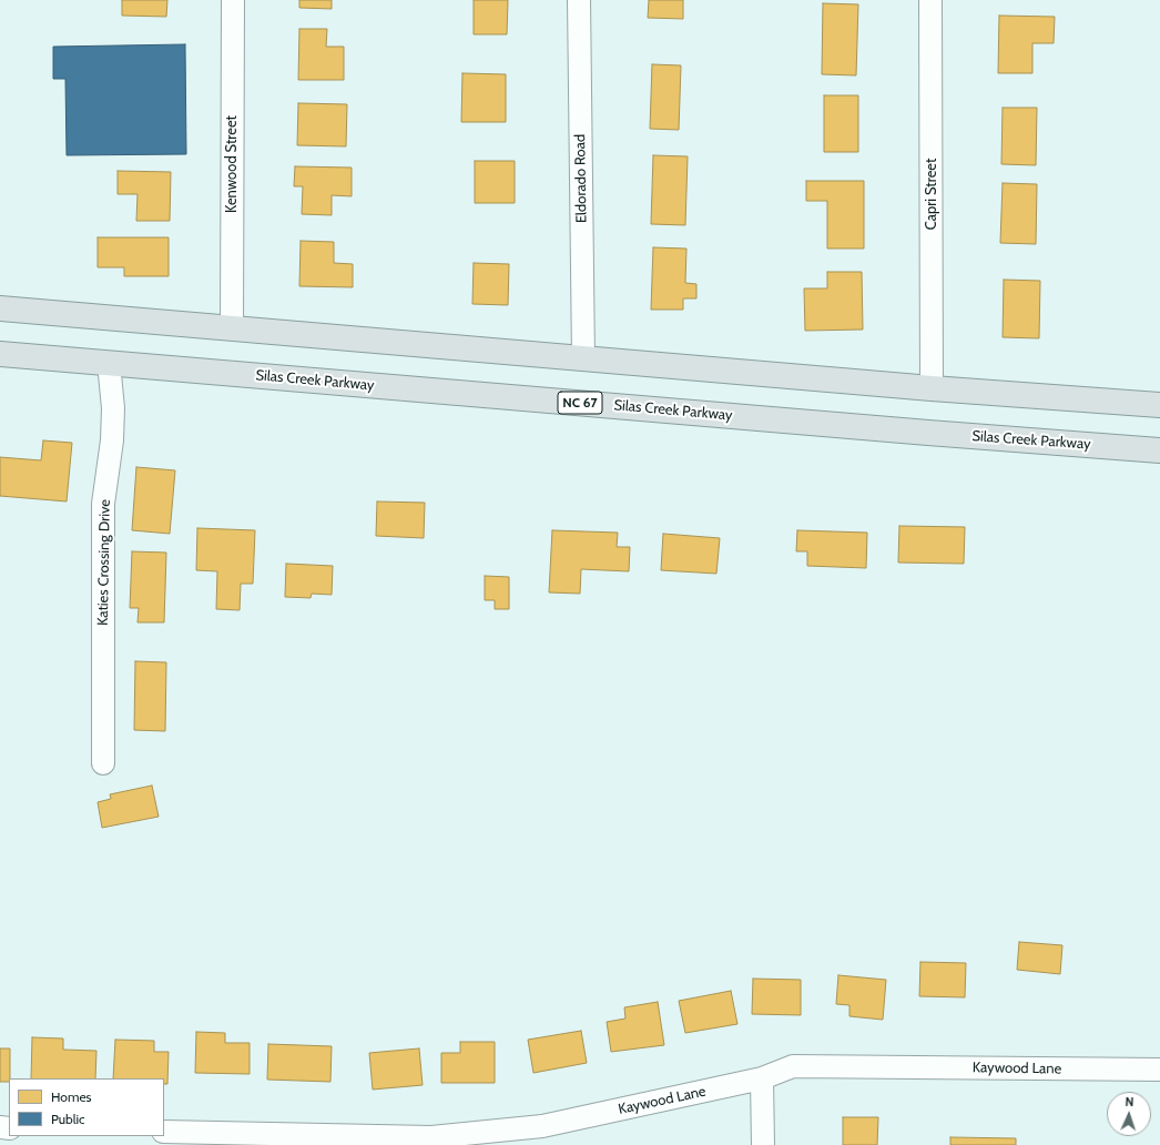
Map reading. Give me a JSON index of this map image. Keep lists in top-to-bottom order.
{
  "streets": {
    "main road": ["Silas Creek Parkway", "NC 67"],
    "street": [
      "Kenwood Street",
      "Eldorado Road",
      "Capri Street",
      "Katies Crossing Drive",
      "Kaywood Lane"
    ]
  },
  "crossings": [
    ["Silas Creek Parkway", "Katies Crossing Drive"]
  ],
  "legend": ["Homes", "Public"],
  "north": "top"
}
